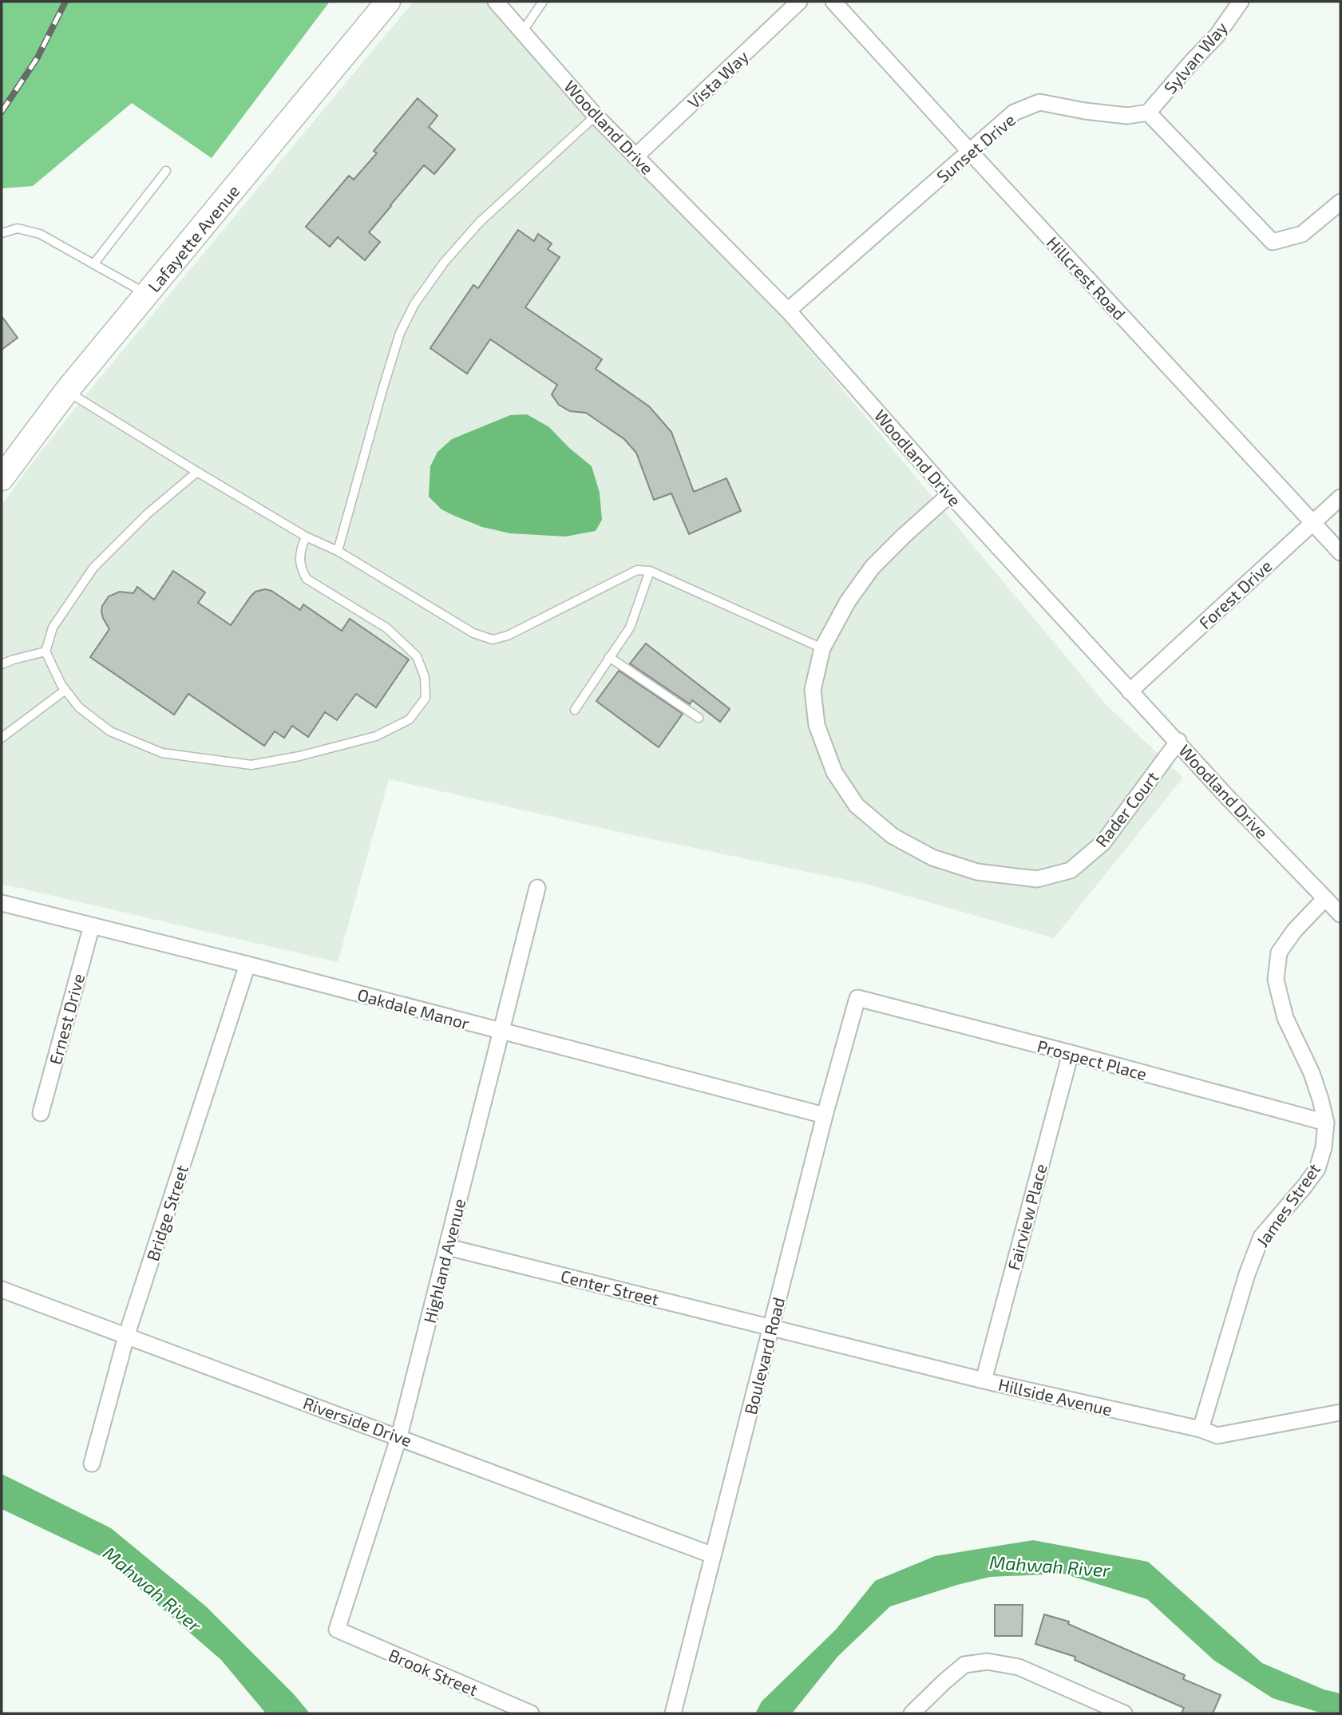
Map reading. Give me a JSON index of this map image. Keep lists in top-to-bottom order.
{
  "streets": {
    "main road": ["Lafayette Avenue"],
    "street": [
      "Sylvan Way",
      "Vista Way",
      "Woodland Drive",
      "Sunset Drive",
      "Hillcrest Road",
      "Forest Drive",
      "Rader Court",
      "Oakdale Manor",
      "Ernest Drive",
      "Prospect Place",
      "James Street",
      "Bridge Street",
      "Fairview Place",
      "Highland Avenue",
      "Center Street",
      "Boulevard Road",
      "Hillside Avenue",
      "Riverside Drive",
      "Brook Street"
    ]
  },
  "crossings": [
    ["Sylvan Way", "Sunset Drive"],
    ["Vista Way", "Woodland Drive"],
    ["Woodland Drive", "Sunset Drive"],
    ["Woodland Drive", "Forest Drive"],
    ["Woodland Drive", "Rader Court"],
    ["Woodland Drive", "James Street"],
    ["Sunset Drive", "Hillcrest Road"],
    ["Hillcrest Road", "Forest Drive"],
    ["Oakdale Manor", "Ernest Drive"],
    ["Oakdale Manor", "Bridge Street"],
    ["Oakdale Manor", "Highland Avenue"],
    ["Oakdale Manor", "Boulevard Road"],
    ["Prospect Place", "James Street"],
    ["Prospect Place", "Fairview Place"],
    ["Prospect Place", "Boulevard Road"],
    ["James Street", "Hillside Avenue"],
    ["Bridge Street", "Riverside Drive"],
    ["Fairview Place", "Hillside Avenue"],
    ["Highland Avenue", "Center Street"],
    ["Highland Avenue", "Riverside Drive"],
    ["Highland Avenue", "Brook Street"],
    ["Center Street", "Boulevard Road"],
    ["Center Street", "Hillside Avenue"],
    ["Boulevard Road", "Hillside Avenue"],
    ["Boulevard Road", "Riverside Drive"]
  ],
  "water": ["Mahwah River"]
}
